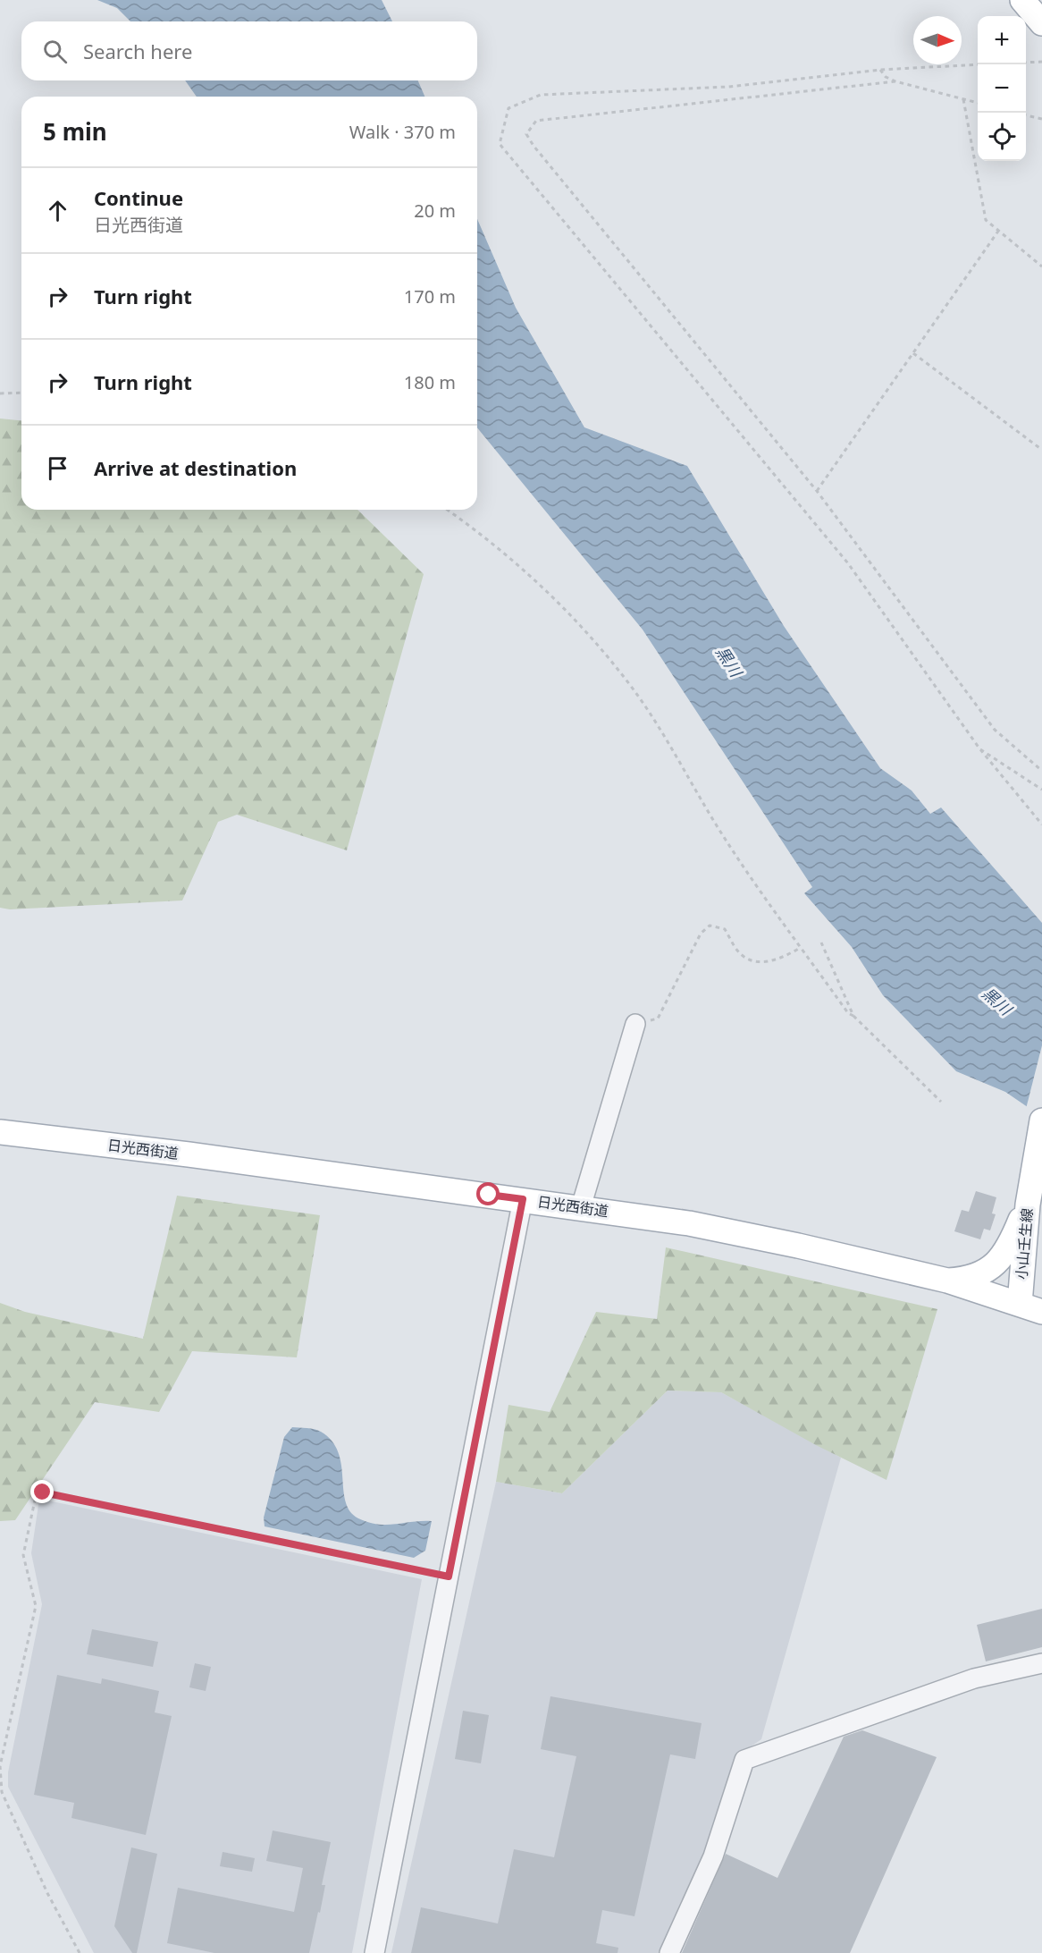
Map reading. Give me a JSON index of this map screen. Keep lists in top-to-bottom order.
{
  "streets": {
    "main road": ["日光西街道", "小山壬生線"]
  },
  "crossings": [
    ["日光西街道", "小山壬生線"]
  ],
  "water": ["黒川"],
  "north": "right",
  "page": {
    "map_buttons": ["+", "−"],
    "search": "Search here",
    "heading": ["5 min", "Walk · 370 m"],
    "list": [
      ["Continue", "日光西街道", "20 m"],
      ["Turn right", "170 m"],
      ["Turn right", "180 m"],
      "Arrive at destination"
    ]
  }
}
